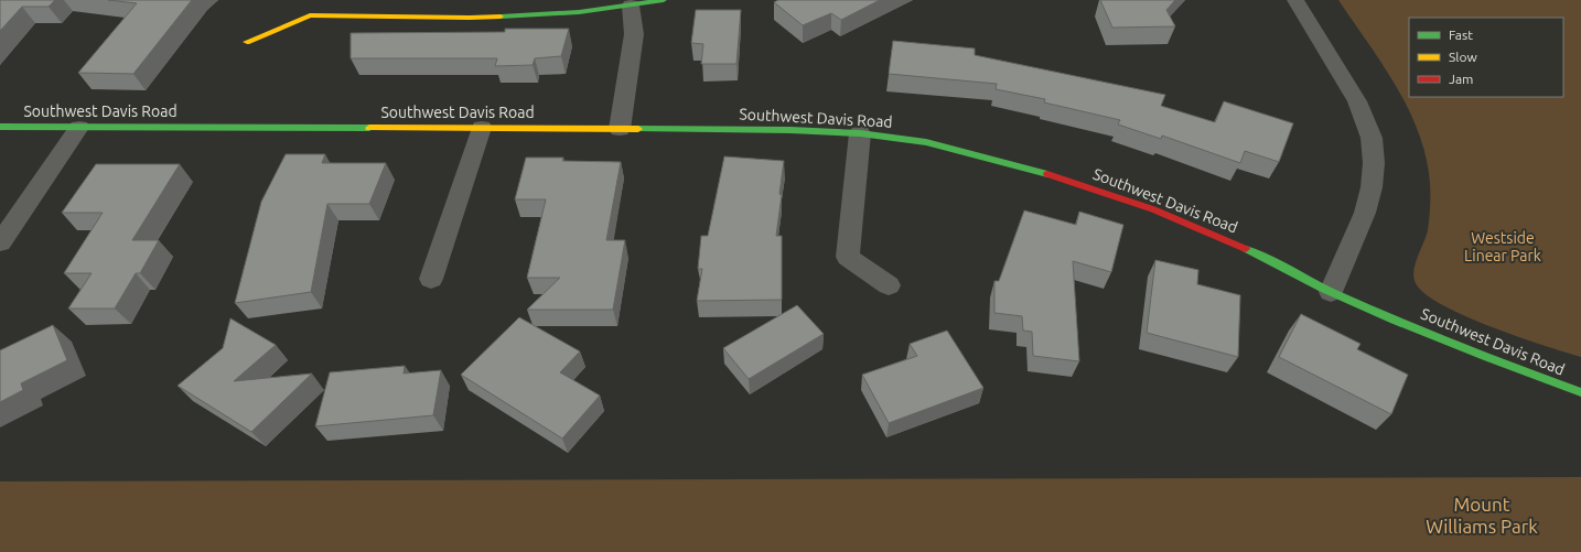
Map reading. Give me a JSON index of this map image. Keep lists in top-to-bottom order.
{
  "streets": {
    "street": ["Southwest Davis Road"]
  },
  "parks": ["Westside Linear Park", "Mount Williams Park"],
  "legend": ["Fast", "Slow", "Jam"]
}
